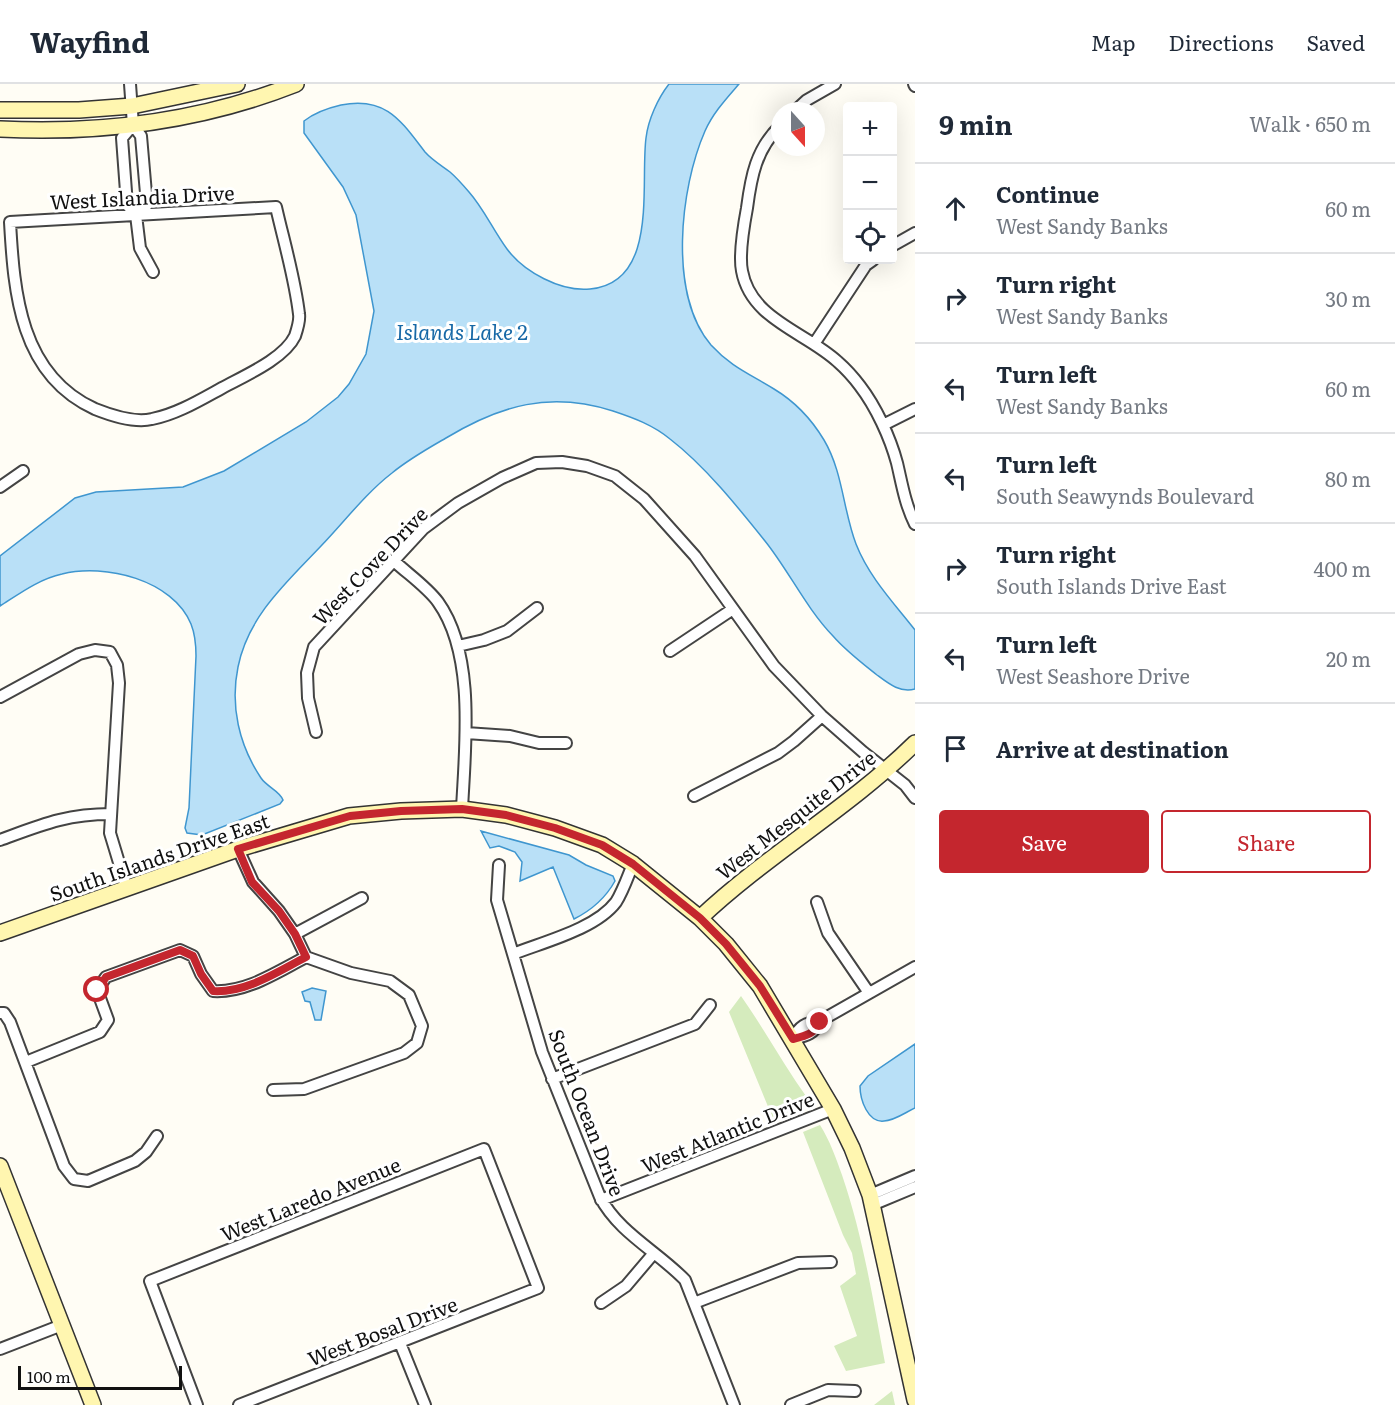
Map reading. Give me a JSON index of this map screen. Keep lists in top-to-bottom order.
{
  "streets": {
    "street": [
      "West Islandia Drive",
      "West Cove Drive",
      "West Mesquite Drive",
      "South Islands Drive East",
      "South Ocean Drive",
      "West Atlantic Drive",
      "West Laredo Avenue",
      "West Bosal Drive"
    ]
  },
  "crossings": [
    ["West Cove Drive", "West Mesquite Drive"],
    ["West Mesquite Drive", "South Islands Drive East"],
    ["South Islands Drive East", "West Atlantic Drive"],
    ["South Ocean Drive", "West Atlantic Drive"],
    ["West Laredo Avenue", "West Bosal Drive"]
  ],
  "water": ["Islands Lake 2"],
  "scale_bar": "100 m",
  "north": "bottom",
  "page": {
    "header": "Wayfind",
    "nav": ["Map", "Directions", "Saved"],
    "heading": ["9 min", "Walk · 650 m"],
    "map_buttons": ["+", "−"],
    "list": [
      ["Continue", "West Sandy Banks", "60 m"],
      ["Turn right", "West Sandy Banks", "30 m"],
      ["Turn left", "West Sandy Banks", "60 m"],
      ["Turn left", "South Seawynds Boulevard", "80 m"],
      ["Turn right", "South Islands Drive East", "400 m"],
      ["Turn left", "West Seashore Drive", "20 m"],
      "Arrive at destination"
    ],
    "buttons": ["Save", "Share"],
    "scale": "100 m"
  }
}
